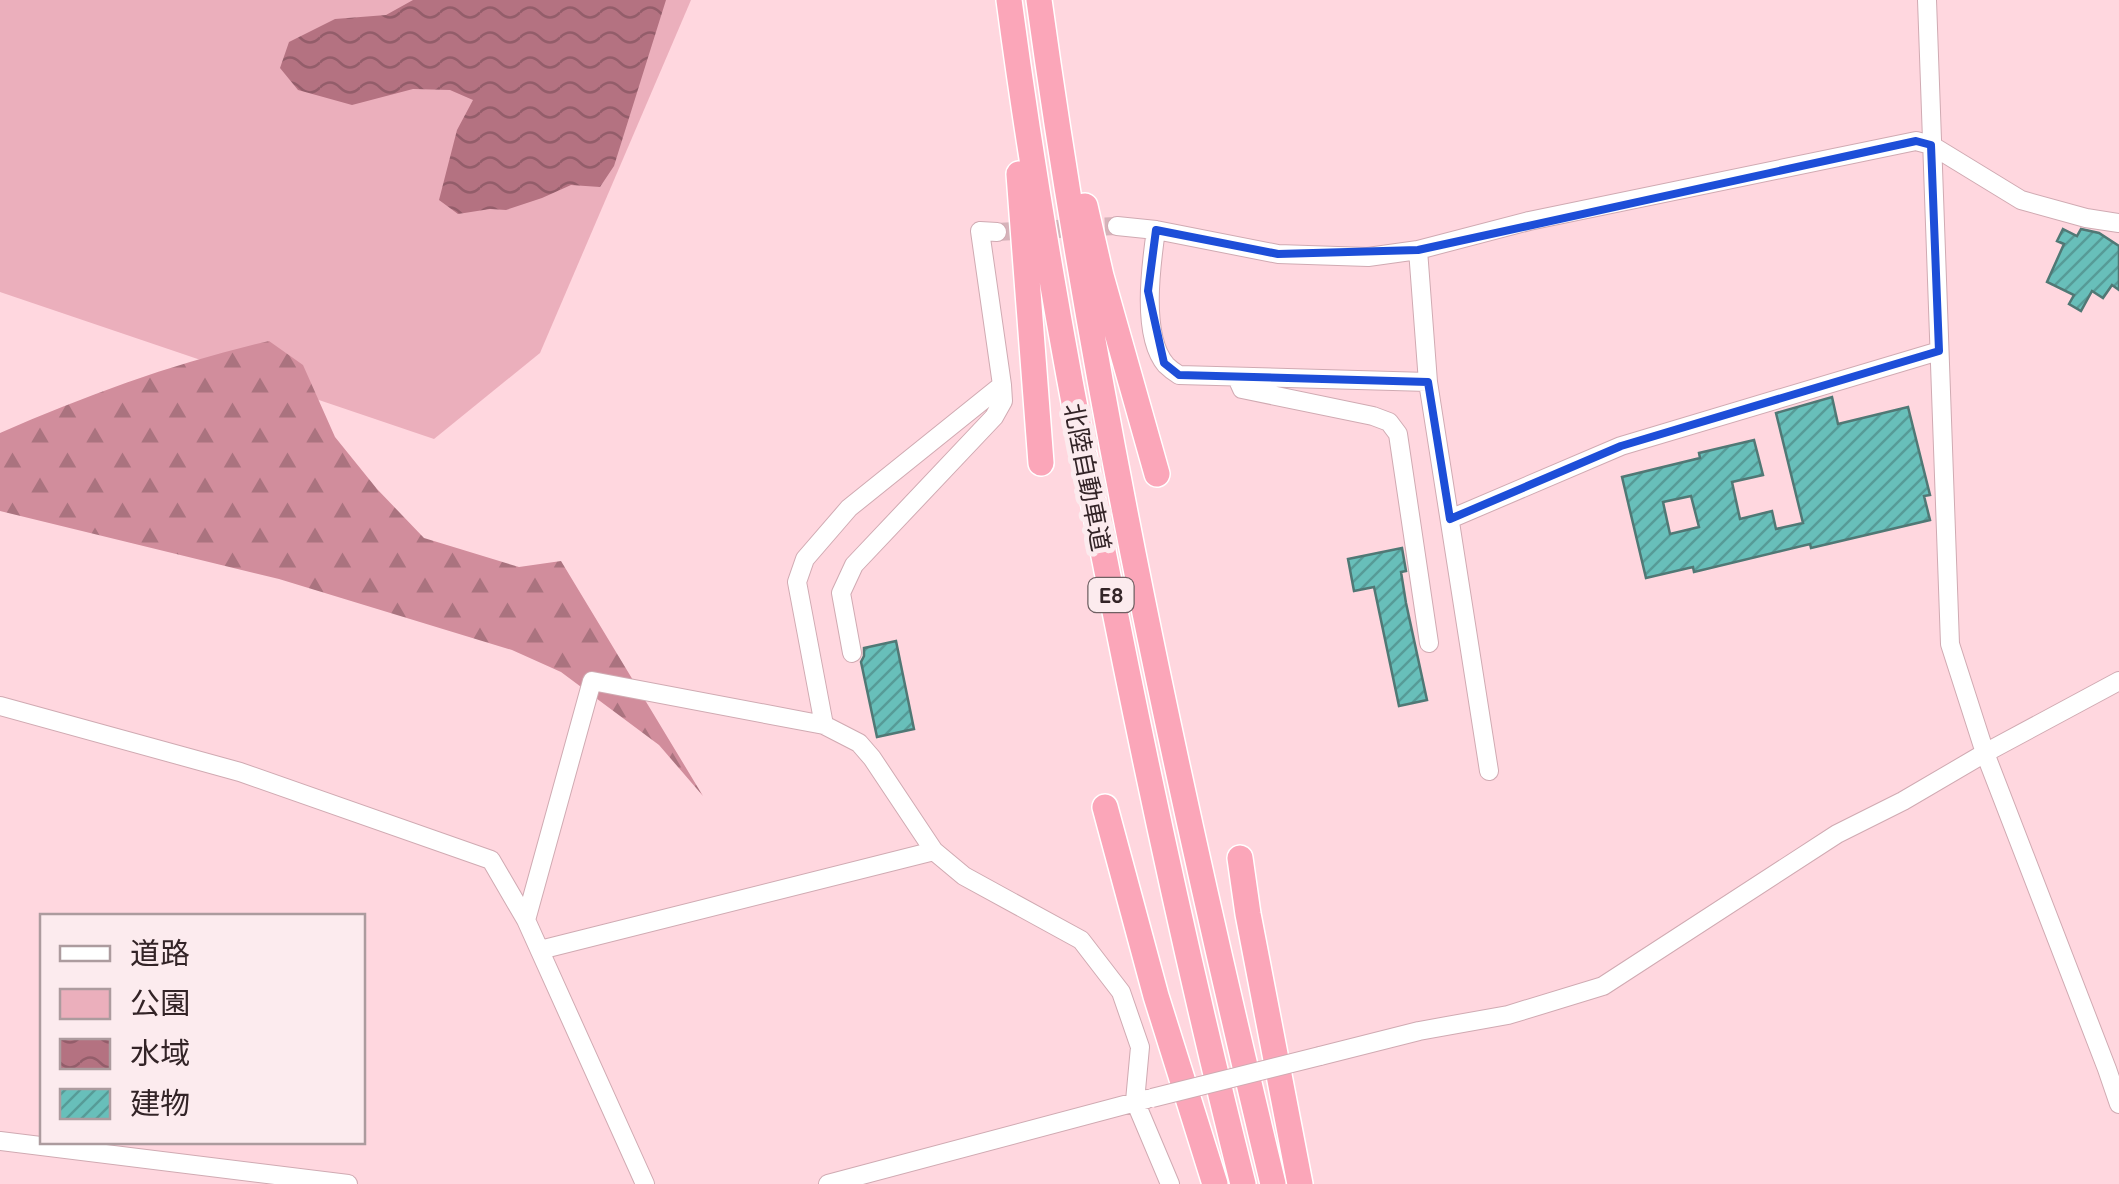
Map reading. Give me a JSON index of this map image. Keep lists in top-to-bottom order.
{
  "streets": {
    "highway": ["北陸自動車道", "E8"]
  },
  "legend": [
    "道路",
    "公園",
    "水域",
    "建物"
  ]
}
